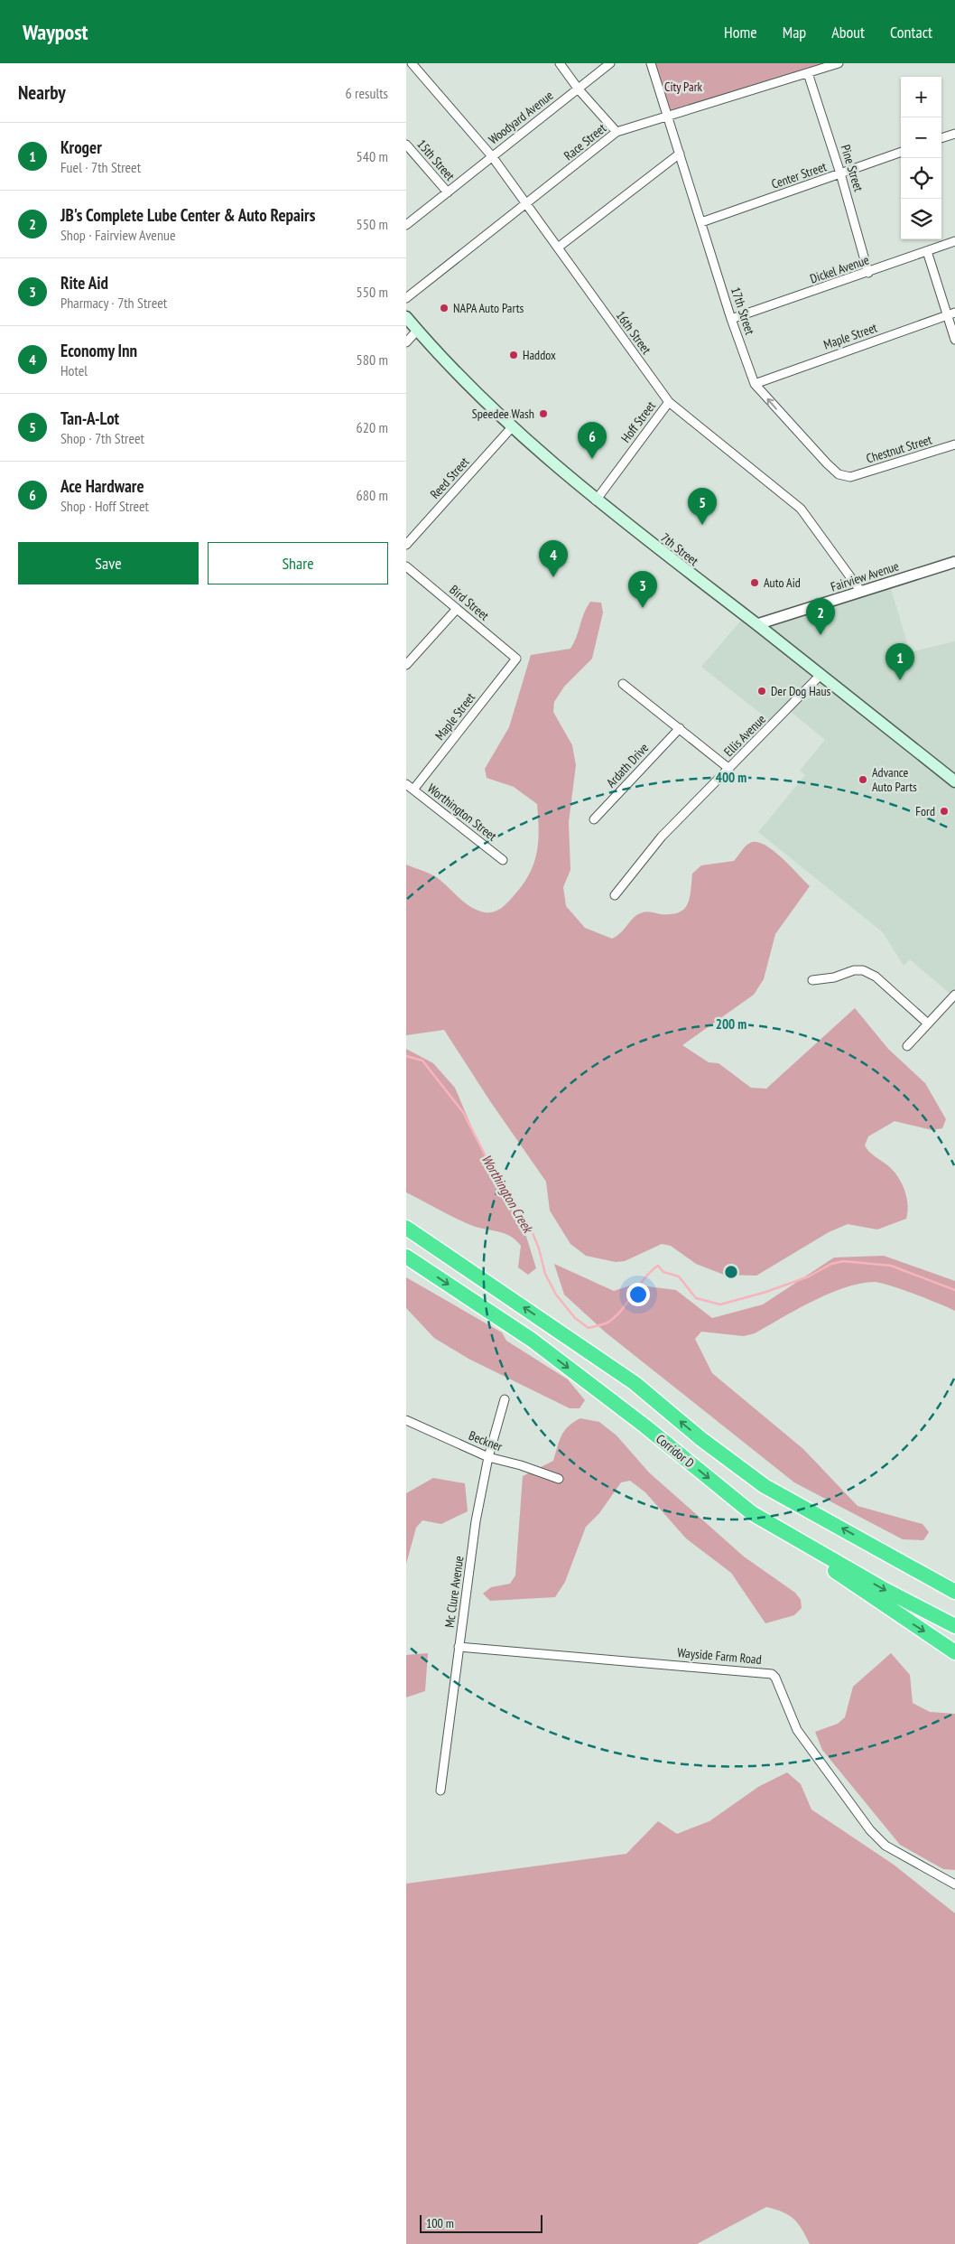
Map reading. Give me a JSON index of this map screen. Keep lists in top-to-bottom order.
{
  "streets": {
    "highway": ["Corridor D"],
    "main road": ["7th Street"],
    "street": [
      "Woodyard Avenue",
      "Race Street",
      "15th Street",
      "Pine Street",
      "Center Street",
      "Dickel Avenue",
      "17th Street",
      "16th Street",
      "Maple Street",
      "Hoff Street",
      "Chestnut Street",
      "Reed Street",
      "Fairview Avenue",
      "Bird Street",
      "Ellis Avenue",
      "Ardath Drive",
      "Worthington Street",
      "Beckner",
      "Mc Clure Avenue",
      "Wayside Farm Road"
    ]
  },
  "crossings": [
    ["Woodyard Avenue", "15th Street"],
    ["Woodyard Avenue", "16th Street"],
    ["Race Street", "Pine Street"],
    ["Race Street", "17th Street"],
    ["Race Street", "16th Street"],
    ["Pine Street", "Center Street"],
    ["Pine Street", "Dickel Avenue"],
    ["Center Street", "17th Street"],
    ["Dickel Avenue", "17th Street"],
    ["17th Street", "Maple Street"],
    ["17th Street", "Chestnut Street"],
    ["16th Street", "Hoff Street"],
    ["16th Street", "Fairview Avenue"],
    ["Maple Street", "Bird Street"],
    ["Maple Street", "Worthington Street"],
    ["Hoff Street", "7th Street"],
    ["Reed Street", "7th Street"],
    ["7th Street", "Fairview Avenue"],
    ["7th Street", "Ellis Avenue"],
    ["Beckner", "Mc Clure Avenue"],
    ["Mc Clure Avenue", "Wayside Farm Road"]
  ],
  "water": ["Worthington Creek"],
  "parks": ["City Park"],
  "places": [
    "NAPA Auto Parts",
    "Haddox",
    "Speedee Wash",
    "Auto Aid",
    "Der Dog Haus",
    "Advance Auto Parts",
    "Ford"
  ],
  "scale_bar": "100 m",
  "page": {
    "header": "Waypost",
    "nav": [
      "Home",
      "Map",
      "About",
      "Contact"
    ],
    "heading": ["Nearby", "6 results"],
    "map_buttons": ["+", "−"],
    "list": [
      {
        "mark": "1",
        "name": "Kroger",
        "note": "Fuel · 7th Street",
        "value": "540 m"
      },
      {
        "mark": "2",
        "name": "JB's Complete Lube Center & Auto Repairs",
        "note": "Shop · Fairview Avenue",
        "value": "550 m"
      },
      {
        "mark": "3",
        "name": "Rite Aid",
        "note": "Pharmacy · 7th Street",
        "value": "550 m"
      },
      {
        "mark": "4",
        "name": "Economy Inn",
        "note": "Hotel",
        "value": "580 m"
      },
      {
        "mark": "5",
        "name": "Tan-A-Lot",
        "note": "Shop · 7th Street",
        "value": "620 m"
      },
      {
        "mark": "6",
        "name": "Ace Hardware",
        "note": "Shop · Hoff Street",
        "value": "680 m"
      }
    ],
    "pins": [
      "6",
      "5",
      "4",
      "3",
      "2",
      "1"
    ],
    "buttons": ["Save", "Share"],
    "scale": "100 m"
  },
  "rings": ["400 m", "200 m"]
}
